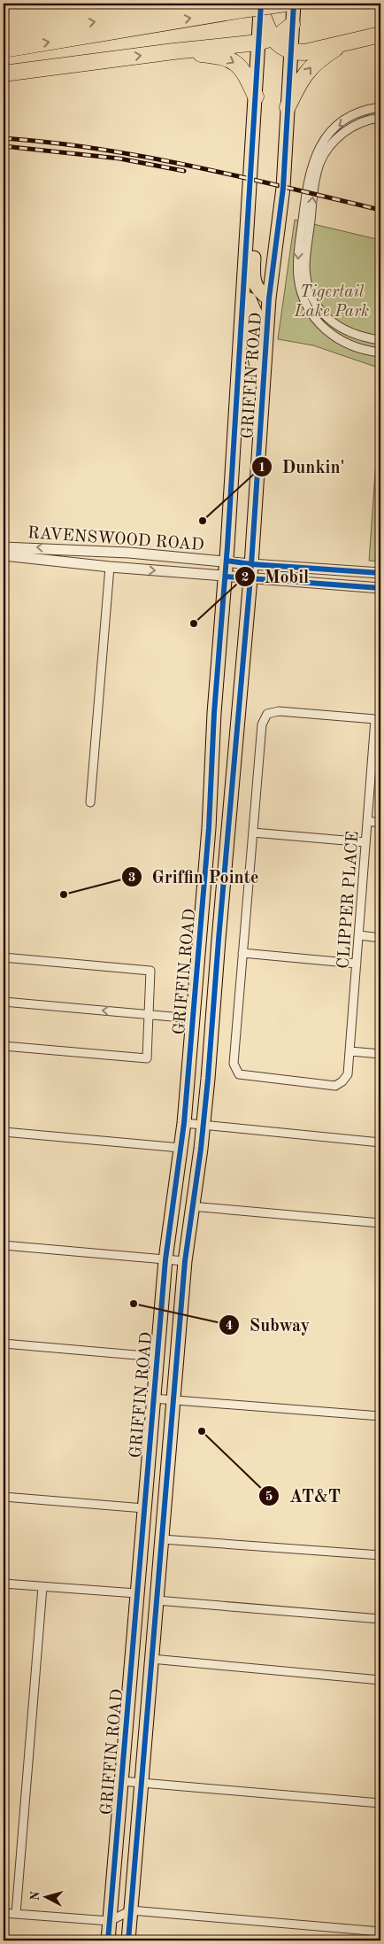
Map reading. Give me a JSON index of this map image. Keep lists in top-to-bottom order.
{
  "streets": {
    "main road": ["GRIFFIN ROAD"],
    "street": ["RAVENSWOOD ROAD", "CLIPPER PLACE"]
  },
  "crossings": [
    ["GRIFFIN ROAD", "RAVENSWOOD ROAD"]
  ],
  "parks": ["Tigertail Lake Park"],
  "places": [
    "Dunkin'",
    "Mobil",
    "Griffin Pointe",
    "Subway",
    "AT&T"
  ],
  "north": "left"
}
